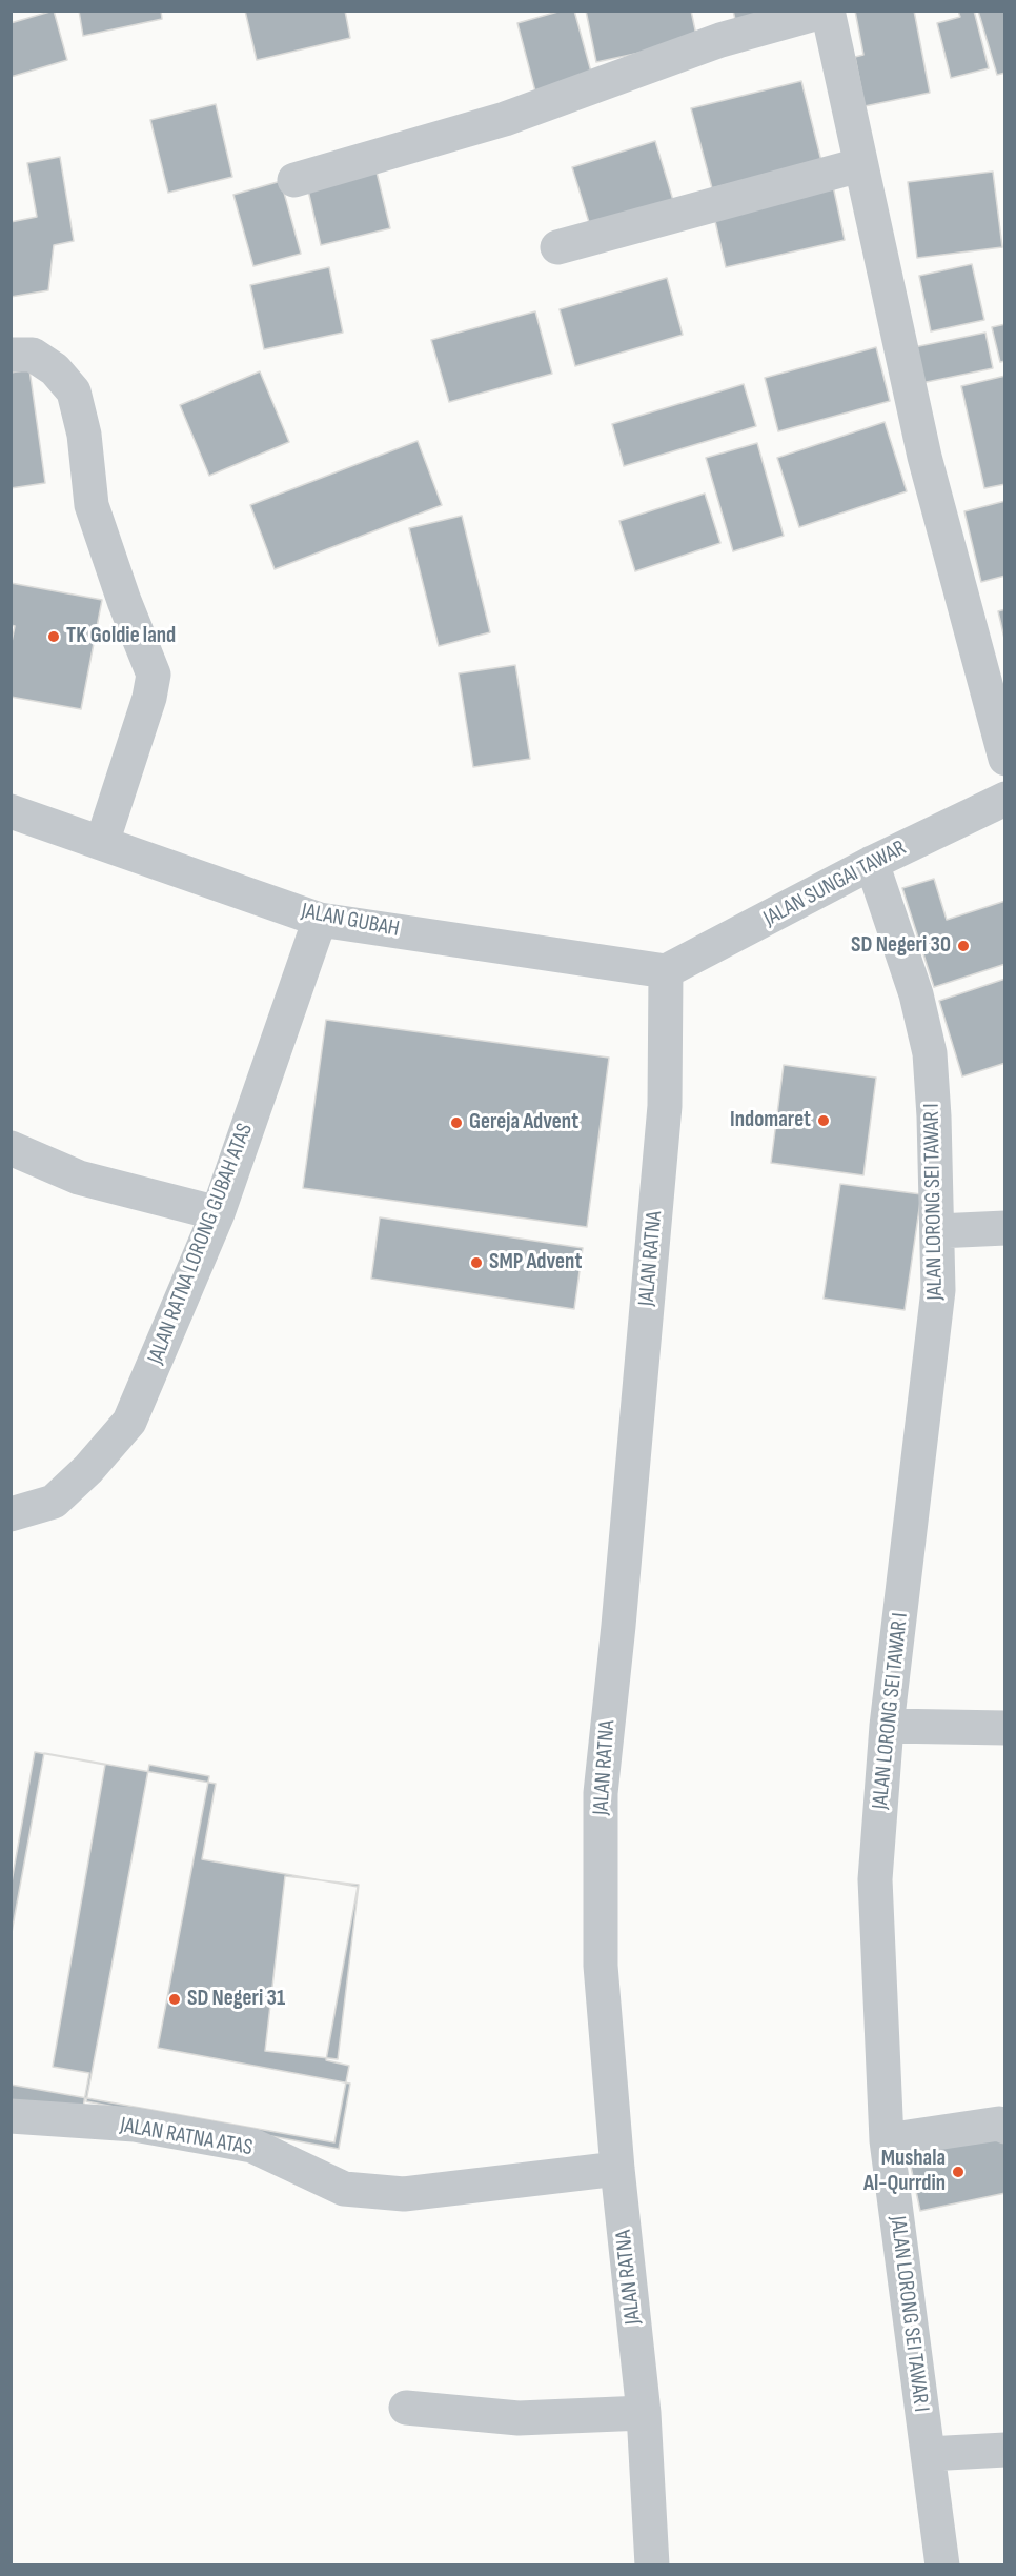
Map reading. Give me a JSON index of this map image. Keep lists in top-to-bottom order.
{
  "streets": {
    "street": [
      "JALAN SUNGAI TAWAR",
      "JALAN GUBAH",
      "JALAN LORONG SEI TAWAR I",
      "JALAN RATNA LORONG GUBAH ATAS",
      "JALAN RATNA",
      "JALAN RATNA ATAS"
    ]
  },
  "crossings": [
    ["JALAN SUNGAI TAWAR", "JALAN GUBAH"],
    ["JALAN SUNGAI TAWAR", "JALAN LORONG SEI TAWAR I"],
    ["JALAN SUNGAI TAWAR", "JALAN RATNA"],
    ["JALAN GUBAH", "JALAN RATNA LORONG GUBAH ATAS"],
    ["JALAN GUBAH", "JALAN RATNA"],
    ["JALAN RATNA", "JALAN RATNA ATAS"]
  ],
  "places": [
    "TK Goldie land",
    "SD Negeri 30",
    "Indomaret",
    "Gereja Advent",
    "SMP Advent",
    "SD Negeri 31",
    "Mushala Al-Qurrdin"
  ]
}
